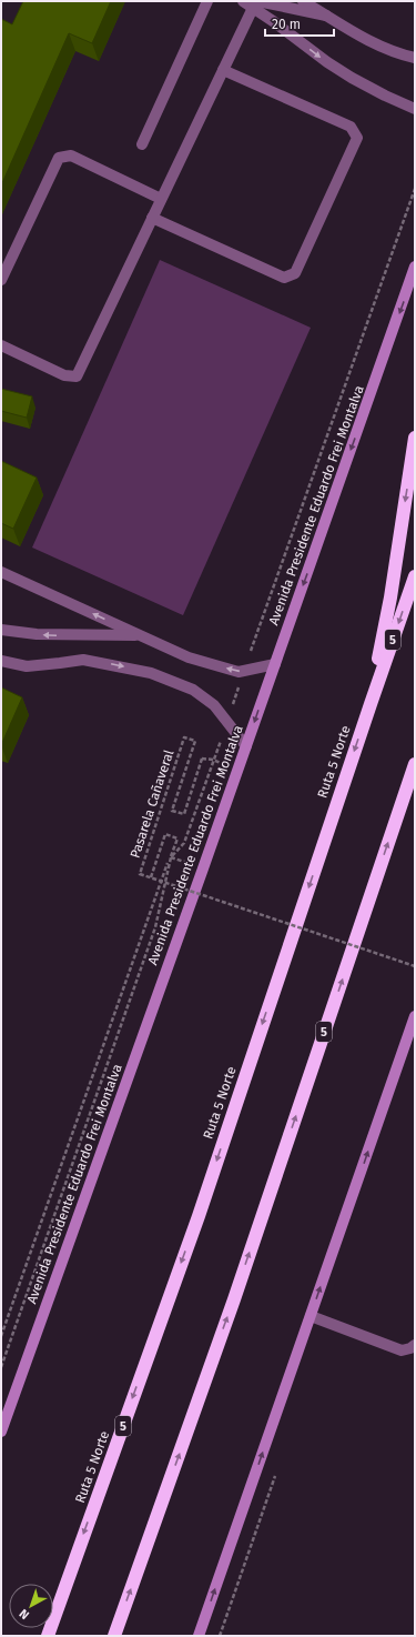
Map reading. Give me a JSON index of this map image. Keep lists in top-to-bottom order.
{
  "streets": {
    "highway": ["5", "Ruta 5 Norte"],
    "main road": ["Avenida Presidente Eduardo Frei Montalva"],
    "path": ["Pasarela Cañaveral"]
  },
  "one_way": ["Avenida Presidente Eduardo Frei Montalva"],
  "scale_bar": "20 m",
  "north": "bottom left"
}
